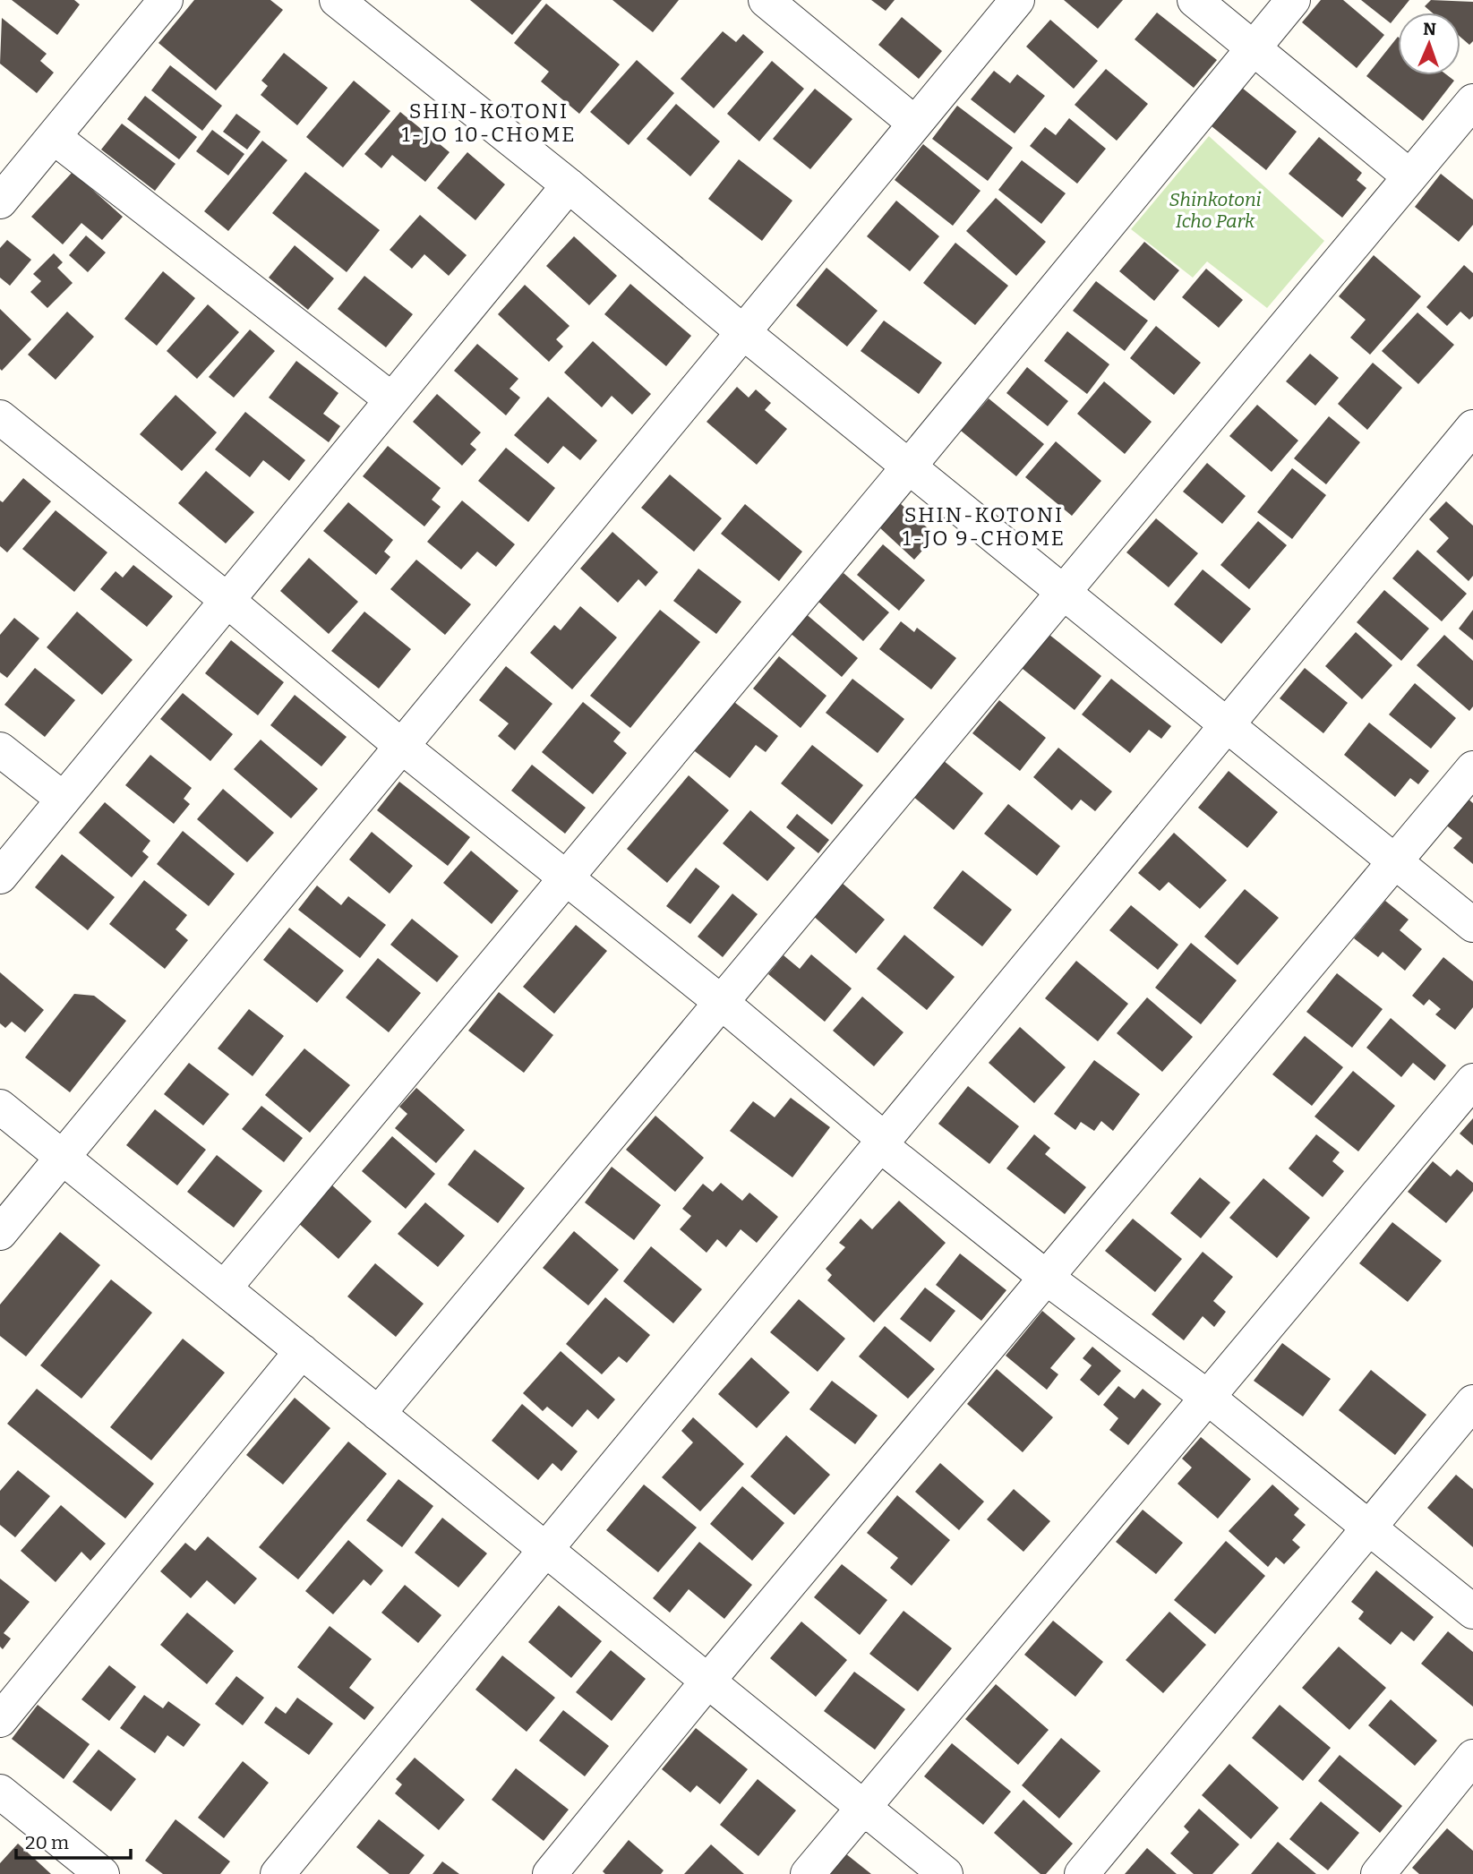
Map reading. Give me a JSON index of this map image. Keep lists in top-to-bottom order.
{
  "districts": ["SHIN-KOTONI 1-JO 10-CHOME", "SHIN-KOTONI 1-JO 9-CHOME"],
  "parks": ["Shinkotoni Icho Park"],
  "scale_bar": "20 m",
  "north": "top"
}
